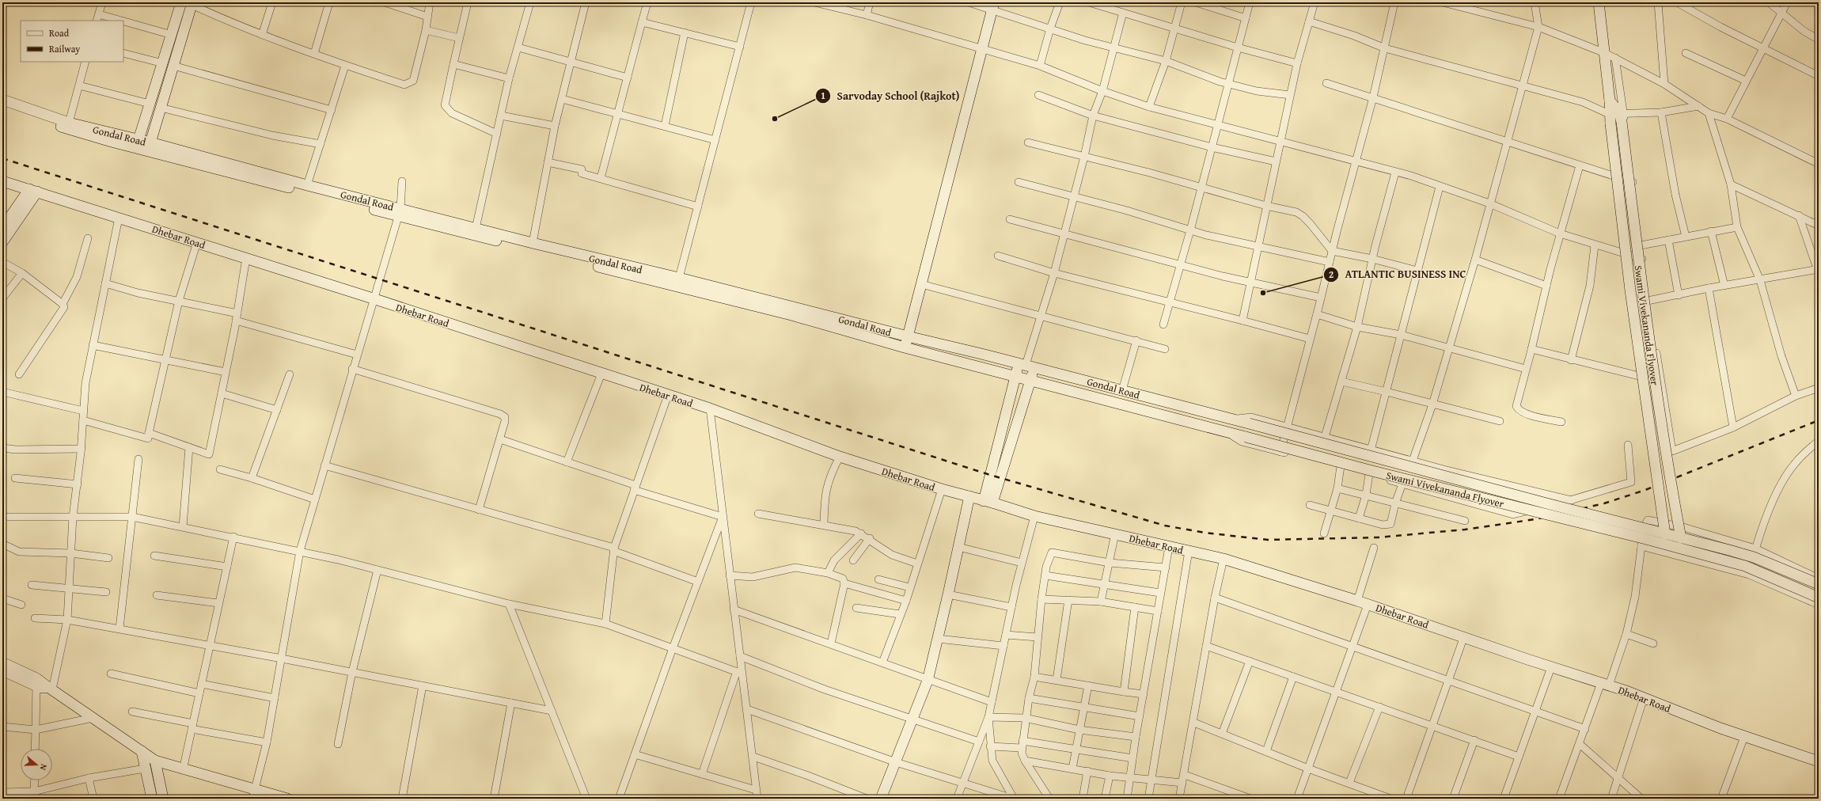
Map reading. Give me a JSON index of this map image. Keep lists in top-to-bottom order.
{
  "streets": {
    "main road": ["Gondal Road", "Dhebar Road", "Swami Vivekananda Flyover"]
  },
  "crossings": [
    ["Gondal Road", "Swami Vivekananda Flyover"]
  ],
  "places": ["Sarvoday School (Rajkot)", "ATLANTIC BUSINESS INC"],
  "legend": ["Road", "Railway"],
  "north": "right"
}
